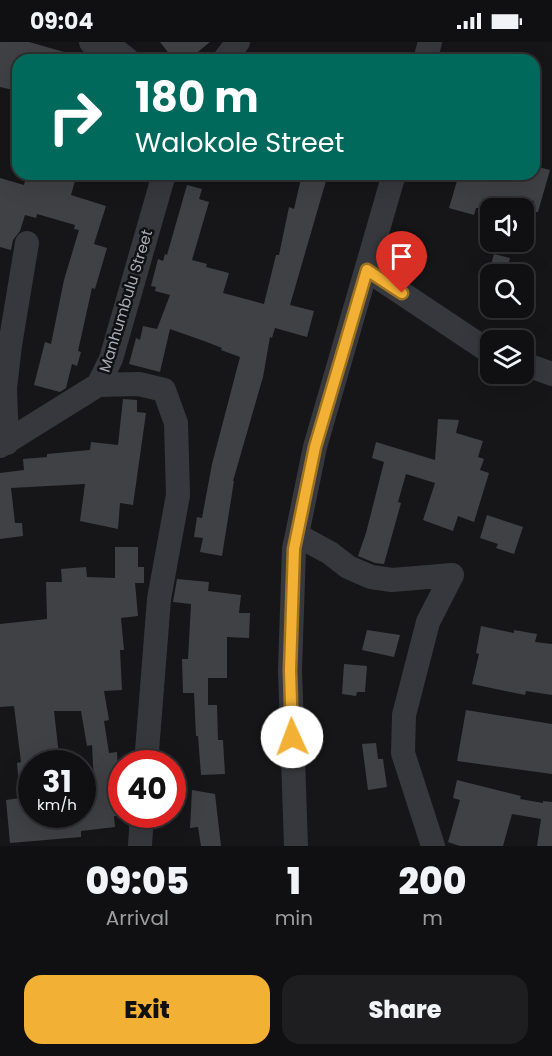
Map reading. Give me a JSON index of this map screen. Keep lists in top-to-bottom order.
{
  "streets": {
    "street": ["Manhumbulu Street"]
  },
  "page": {
    "status": "09:04",
    "turn": ["180 m", "Walokole Street"],
    "speed": "31 km/h",
    "limit": "40",
    "eta": [
      "09:05",
      "Arrival",
      "1",
      "min",
      "200",
      "m"
    ],
    "buttons": ["Exit", "Share"]
  }
}
